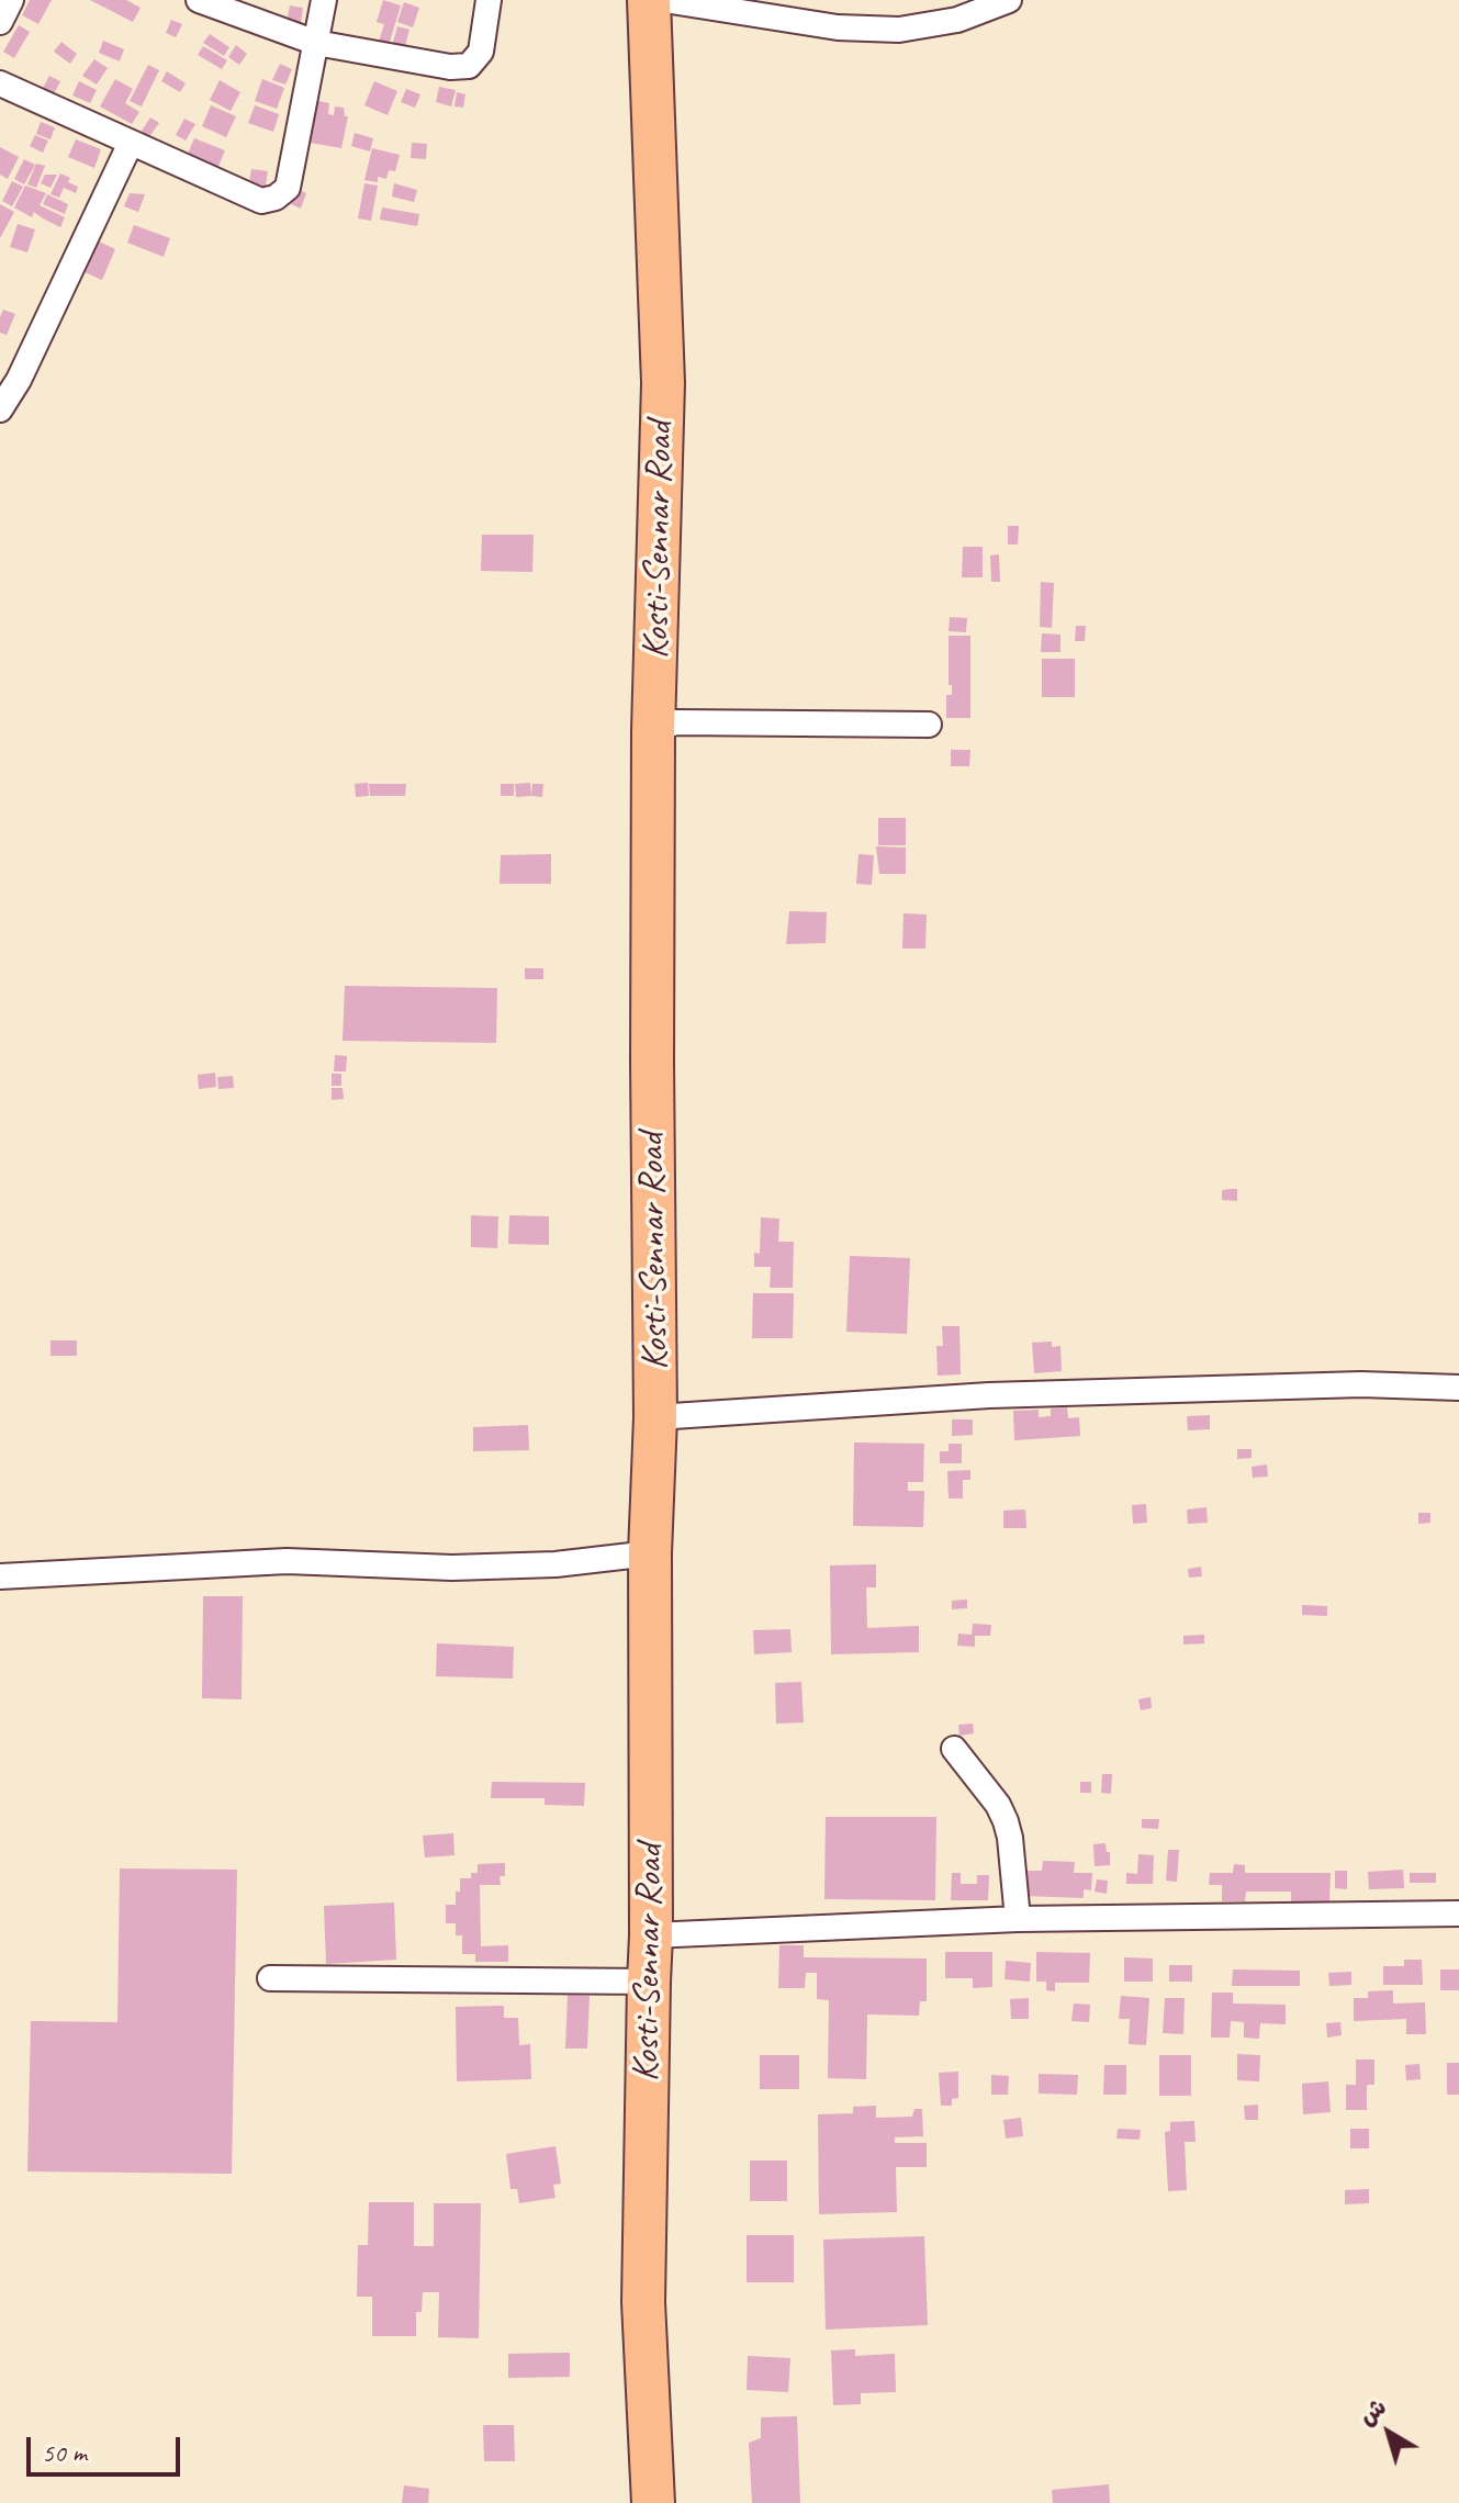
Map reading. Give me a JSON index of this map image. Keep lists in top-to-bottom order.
{
  "streets": {
    "highway": ["Kosti-Sennar Road"]
  },
  "scale_bar": "50 m",
  "north": "top left"
}
